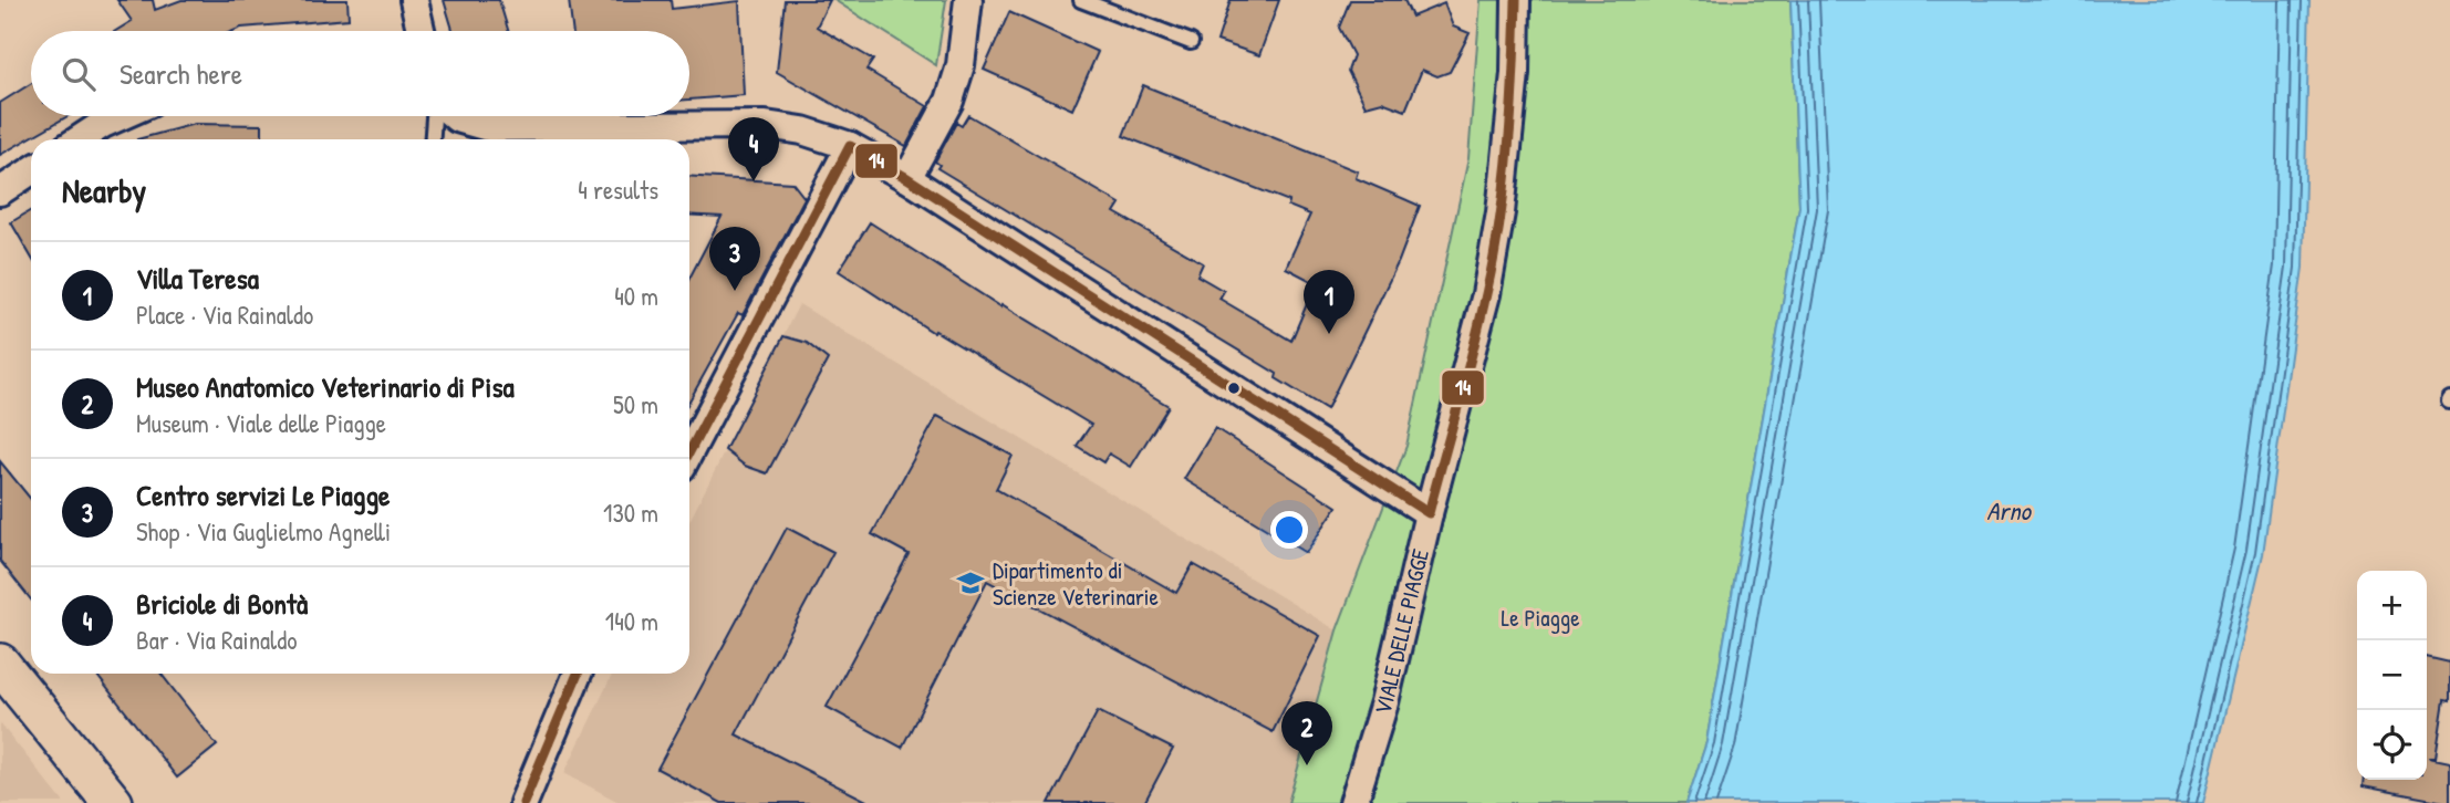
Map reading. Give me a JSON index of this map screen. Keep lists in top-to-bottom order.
{
  "streets": {
    "street": ["VIALE DELLE PIAGGE"]
  },
  "water": ["Arno"],
  "parks": ["Le Piagge"],
  "places": {
    "school or university": ["Dipartimento di Scienze Veterinarie"]
  },
  "lines": ["transit line 14"],
  "page": {
    "search": "Search here",
    "pins": [
      "4",
      "3",
      "1",
      "2"
    ],
    "heading": ["Nearby", "4 results"],
    "list": [
      {
        "mark": "1",
        "name": "Villa Teresa",
        "note": "Place · Via Rainaldo",
        "value": "40 m"
      },
      {
        "mark": "2",
        "name": "Museo Anatomico Veterinario di Pisa",
        "note": "Museum · Viale delle Piagge",
        "value": "50 m"
      },
      {
        "mark": "3",
        "name": "Centro servizi Le Piagge",
        "note": "Shop · Via Guglielmo Agnelli",
        "value": "130 m"
      },
      {
        "mark": "4",
        "name": "Briciole di Bontà",
        "note": "Bar · Via Rainaldo",
        "value": "140 m"
      }
    ],
    "map_buttons": ["+", "−"]
  }
}
